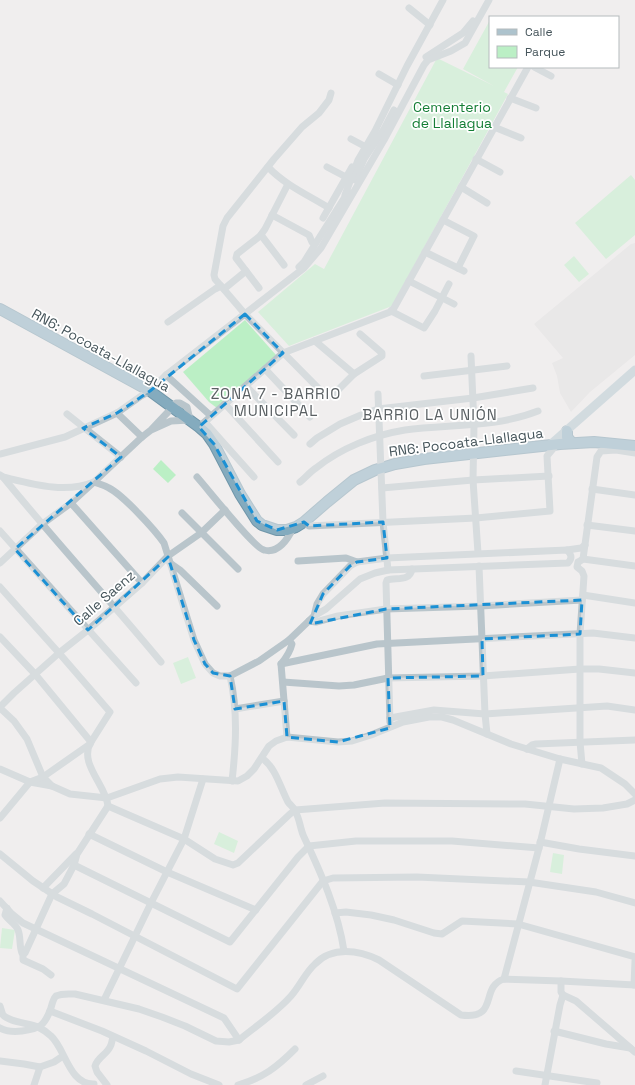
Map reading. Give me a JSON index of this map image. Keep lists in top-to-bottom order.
{
  "streets": {
    "highway": ["RN6: Pocoata-Llallagua"],
    "street": ["Calle Saenz"]
  },
  "districts": ["ZONA 7 - BARRIO MUNICIPAL", "BARRIO LA UNIÓN"],
  "parks": ["Cementerio de Llallagua"],
  "legend": ["Calle", "Parque"]
}
